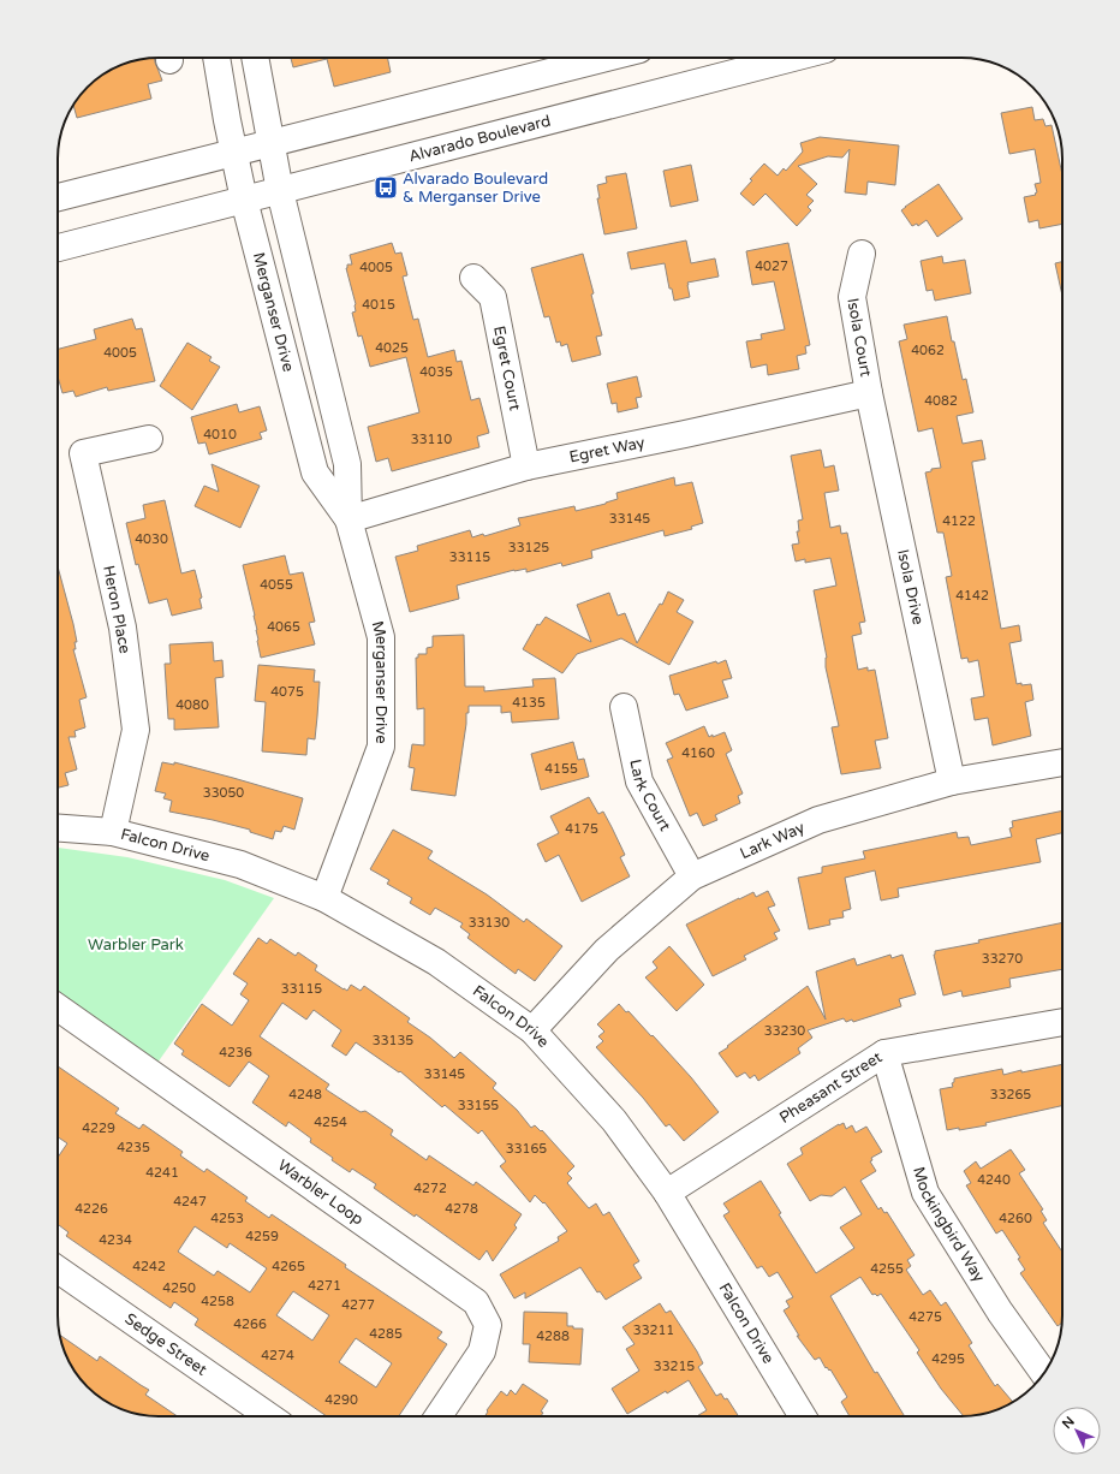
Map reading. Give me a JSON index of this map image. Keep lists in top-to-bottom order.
{
  "streets": {
    "street": [
      "Alvarado Boulevard",
      "Merganser Drive",
      "Isola Court",
      "Egret Court",
      "Egret Way",
      "Isola Drive",
      "Heron Place",
      "Lark Court",
      "Lark Way",
      "Falcon Drive",
      "Pheasant Street",
      "Warbler Loop",
      "Mockingbird Way",
      "Sedge Street"
    ]
  },
  "crossings": [
    ["Alvarado Boulevard", "Merganser Drive"],
    ["Merganser Drive", "Egret Way"],
    ["Merganser Drive", "Falcon Drive"],
    ["Isola Court", "Egret Way"],
    ["Isola Court", "Isola Drive"],
    ["Egret Court", "Egret Way"],
    ["Egret Way", "Isola Drive"],
    ["Isola Drive", "Lark Way"],
    ["Heron Place", "Falcon Drive"],
    ["Lark Court", "Lark Way"],
    ["Lark Way", "Falcon Drive"],
    ["Falcon Drive", "Pheasant Street"],
    ["Pheasant Street", "Mockingbird Way"]
  ],
  "parks": ["Warbler Park"],
  "places": {
    "bus stop": ["Alvarado Boulevard & Merganser Drive"]
  },
  "house_numbers": [
    "4027",
    "4005",
    "4015",
    "4025",
    "4062",
    "4005",
    "4035",
    "4082",
    "4010",
    "33110",
    "33145",
    "4122",
    "4030",
    "33125",
    "33115",
    "4055",
    "4142",
    "4065",
    "4075",
    "4135",
    "4080",
    "4160",
    "4155",
    "33050",
    "4175",
    "33130",
    "33270",
    "33115",
    "33230",
    "33135",
    "4236",
    "33145",
    "4248",
    "33265",
    "33155",
    "4254",
    "4229",
    "4235",
    "33165",
    "4241",
    "4240",
    "4272",
    "4247",
    "4226",
    "4278",
    "4253",
    "4260",
    "4259",
    "4234",
    "4242",
    "4265",
    "4255",
    "4271",
    "4250",
    "4258",
    "4277",
    "4275",
    "4266",
    "33211",
    "4285",
    "4288",
    "4274",
    "4295",
    "33215",
    "4290"
  ],
  "north": "top left"
}
